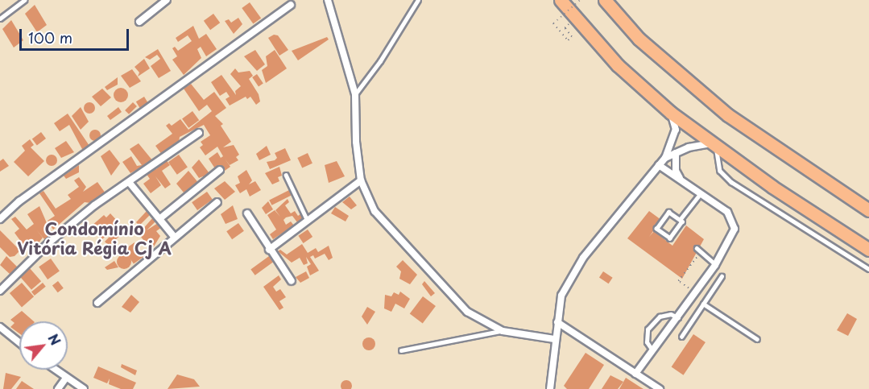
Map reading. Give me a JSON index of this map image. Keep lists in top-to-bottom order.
{
  "districts": ["Condomínio Vitória Régia Cj A"],
  "scale_bar": "100 m",
  "north": "top right"
}
